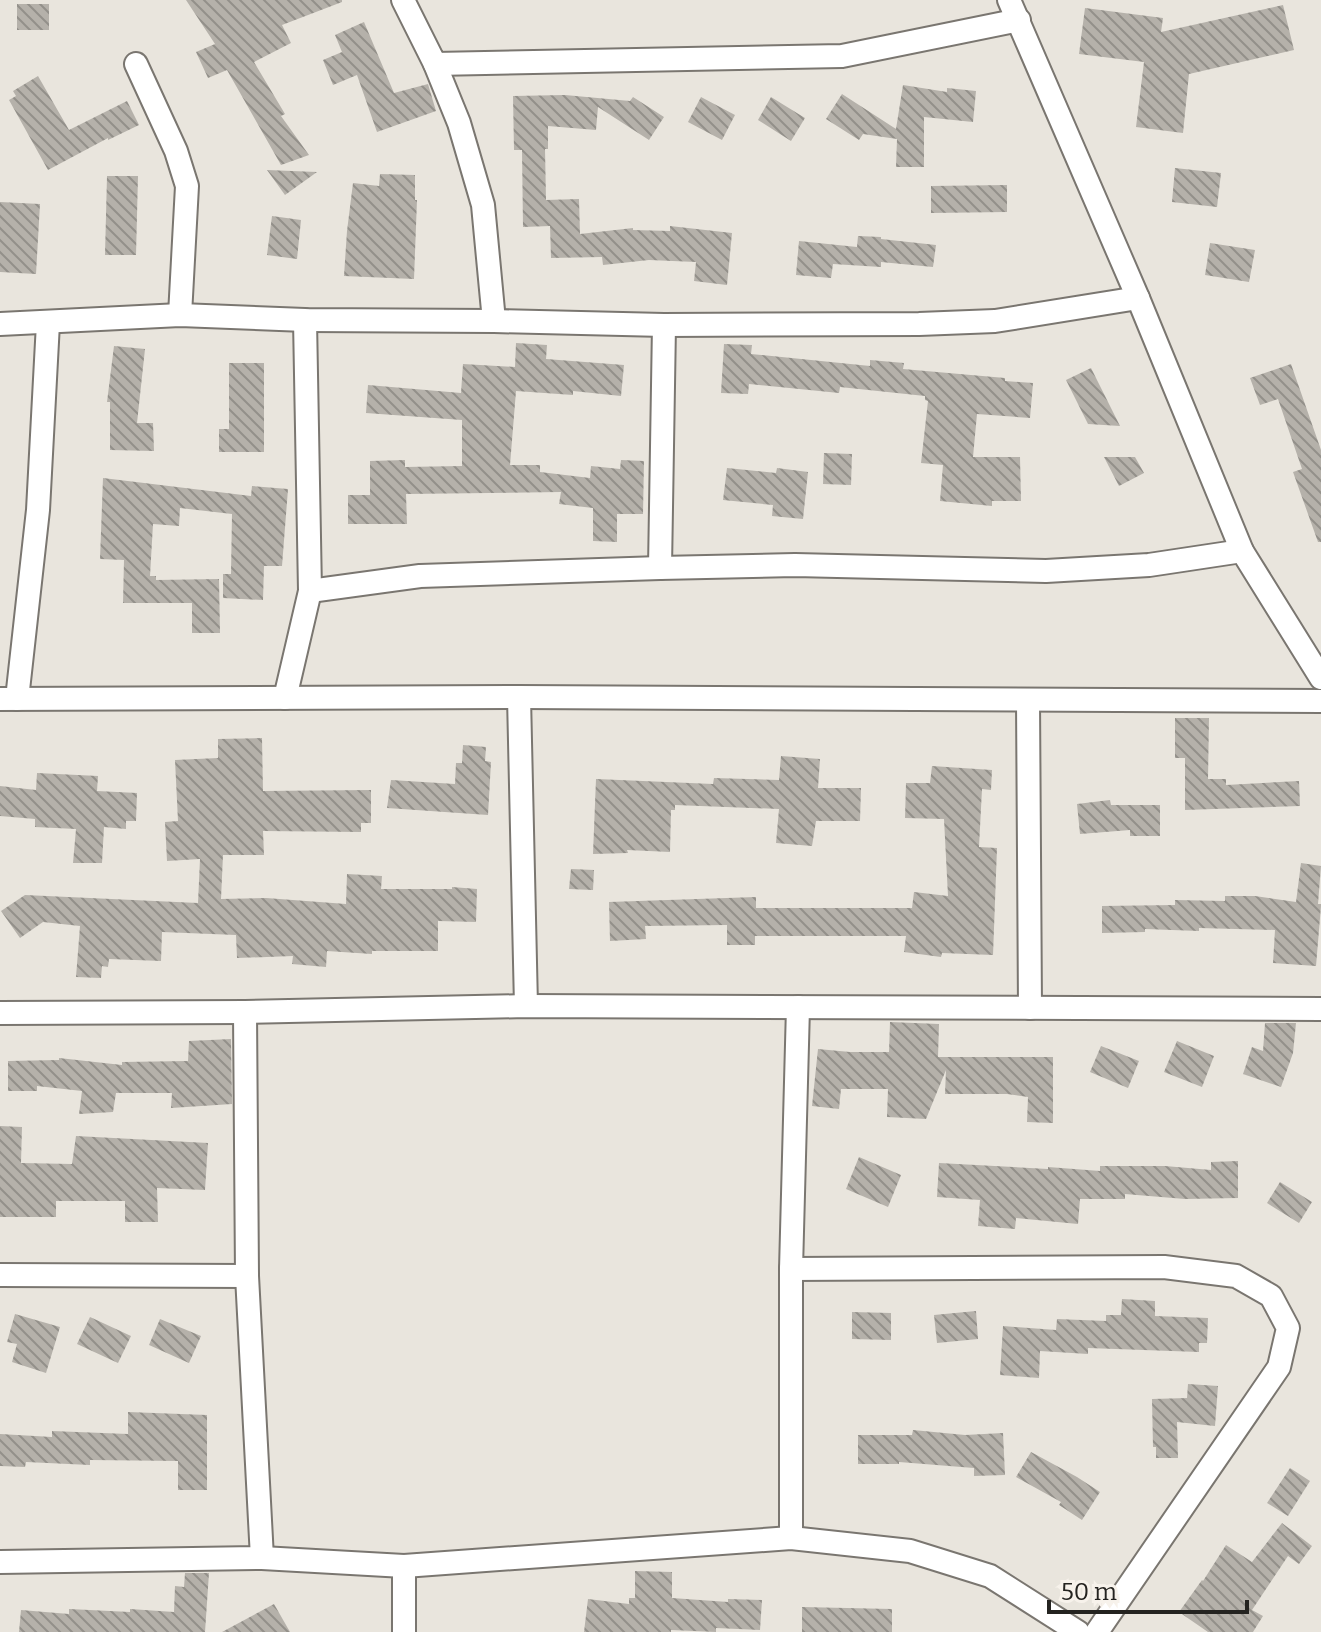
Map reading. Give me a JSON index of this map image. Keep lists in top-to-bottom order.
{
  "scale_bar": "50 m"
}
